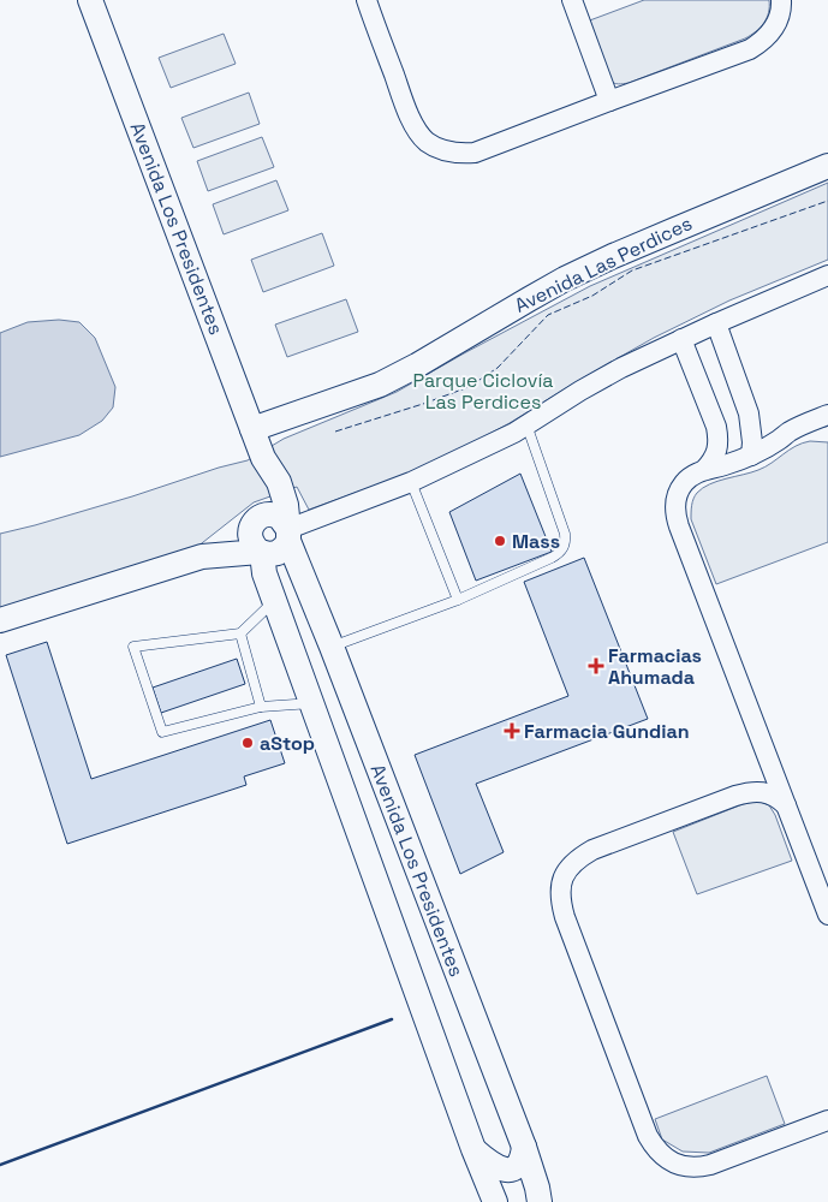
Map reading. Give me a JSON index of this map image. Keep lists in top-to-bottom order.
{
  "streets": {
    "street": ["Avenida Los Presidentes", "Avenida Las Perdices"]
  },
  "crossings": [
    ["Avenida Los Presidentes", "Avenida Las Perdices"]
  ],
  "parks": ["Parque Ciclovía Las Perdices"],
  "places": {
    "other": ["Mass", "aStop"],
    "health": ["Farmacias Ahumada", "Farmacia Gundian"]
  }
}
